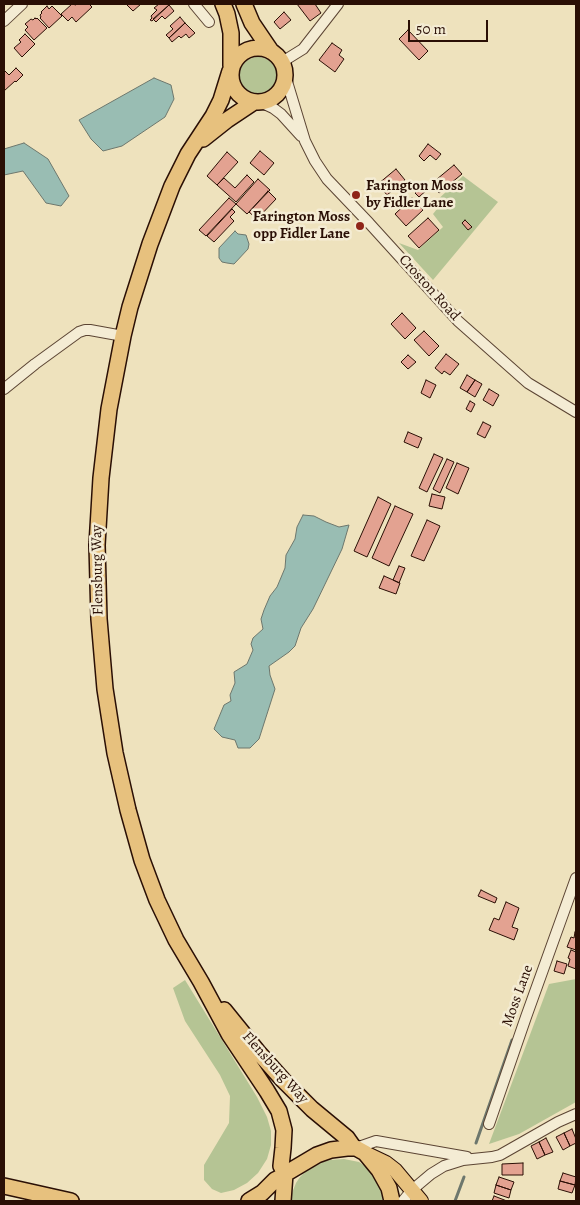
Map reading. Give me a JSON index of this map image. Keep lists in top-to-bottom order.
{
  "streets": {
    "highway": ["Croston Road", "Flensburg Way"],
    "street": ["Moss Lane"]
  },
  "crossings": [
    ["Croston Road", "Flensburg Way"]
  ],
  "places": ["Farington Moss by Fidler Lane", "Farington Moss opp Fidler Lane"],
  "scale_bar": "50 m"
}
